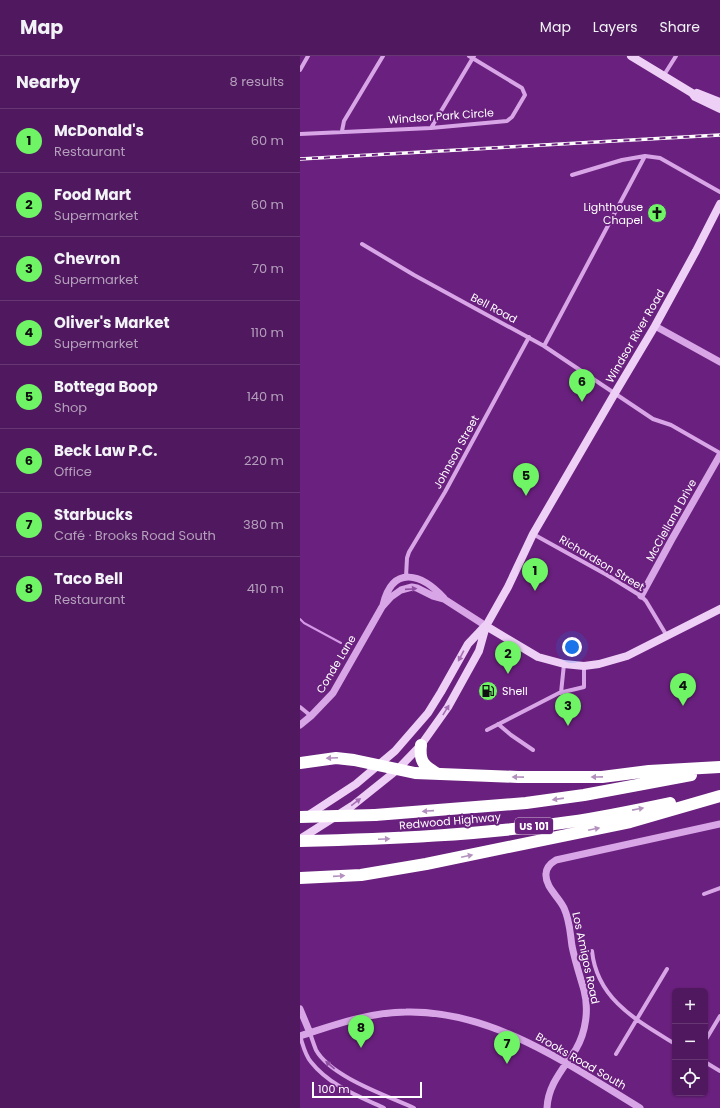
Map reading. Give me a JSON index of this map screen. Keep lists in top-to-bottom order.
{
  "streets": {
    "highway": ["Redwood Highway", "US 101"],
    "main road": ["Windsor River Road"],
    "street": [
      "Windsor Park Circle",
      "Bell Road",
      "Johnson Street",
      "McClelland Drive",
      "Richardson Street",
      "Conde Lane",
      "Los Amigos Road",
      "Brooks Road South"
    ]
  },
  "crossings": [
    ["Bell Road", "Windsor River Road"],
    ["Bell Road", "Johnson Street"],
    ["Bell Road", "McClelland Drive"],
    ["Windsor River Road", "Richardson Street"],
    ["Windsor River Road", "Conde Lane"],
    ["Johnson Street", "Conde Lane"],
    ["McClelland Drive", "Richardson Street"],
    ["Los Amigos Road", "Brooks Road South"]
  ],
  "places": {
    "church": ["Lighthouse Chapel"],
    "fuel station": ["Shell"]
  },
  "scale_bar": "100 m",
  "page": {
    "header": "Map",
    "nav": ["Map", "Layers", "Share"],
    "heading": ["Nearby", "8 results"],
    "list": [
      {
        "mark": "1",
        "name": "McDonald's",
        "note": "Restaurant",
        "value": "60 m"
      },
      {
        "mark": "2",
        "name": "Food Mart",
        "note": "Supermarket",
        "value": "60 m"
      },
      {
        "mark": "3",
        "name": "Chevron",
        "note": "Supermarket",
        "value": "70 m"
      },
      {
        "mark": "4",
        "name": "Oliver's Market",
        "note": "Supermarket",
        "value": "110 m"
      },
      {
        "mark": "5",
        "name": "Bottega Boop",
        "note": "Shop",
        "value": "140 m"
      },
      {
        "mark": "6",
        "name": "Beck Law P.C.",
        "note": "Office",
        "value": "220 m"
      },
      {
        "mark": "7",
        "name": "Starbucks",
        "note": "Café · Brooks Road South",
        "value": "380 m"
      },
      {
        "mark": "8",
        "name": "Taco Bell",
        "note": "Restaurant",
        "value": "410 m"
      }
    ],
    "pins": [
      "6",
      "5",
      "1",
      "2",
      "4",
      "3",
      "8",
      "7"
    ],
    "map_buttons": ["+", "−"],
    "scale": "100 m"
  }
}
